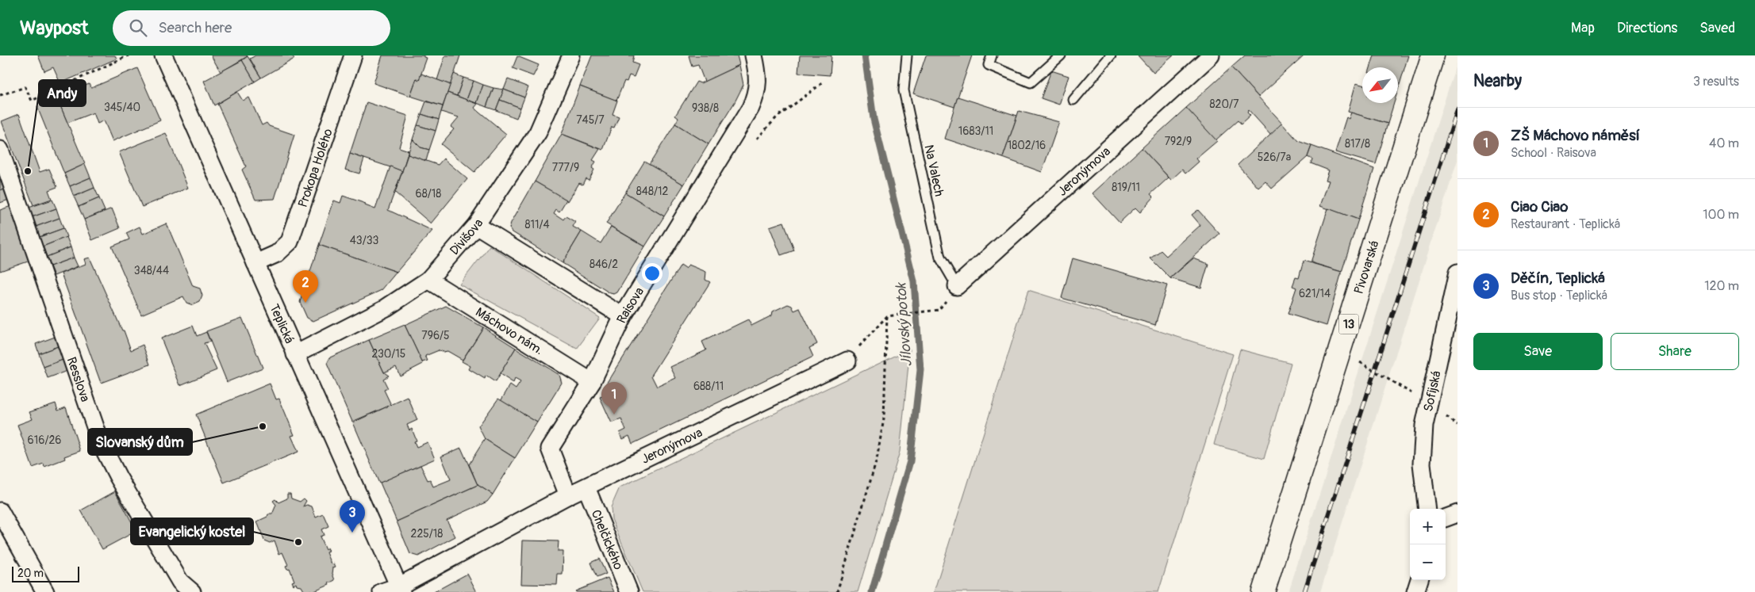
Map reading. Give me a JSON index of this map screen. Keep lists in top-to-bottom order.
{
  "streets": {
    "main road": ["Pivovarská", "13"],
    "street": [
      "Prokopa Holého",
      "Jeronýmova",
      "Divišova",
      "Raisova",
      "Teplická",
      "Máchovo nám.",
      "Resslova",
      "Sofijská",
      "Chelčického"
    ],
    "lane": ["Na Valech"]
  },
  "crossings": [
    ["Prokopa Holého", "Teplická"],
    ["Na Valech", "Jeronýmova"],
    ["Jeronýmova", "Raisova"],
    ["Jeronýmova", "Teplická"],
    ["Jeronýmova", "Chelčického"],
    ["Divišova", "Teplická"],
    ["Divišova", "Máchovo nám."],
    ["Raisova", "Máchovo nám."]
  ],
  "water": ["Jílovský potok"],
  "places": ["Andy", "Slovanský dům", "Evangelický kostel"],
  "house_numbers": [
    "820/7",
    "345/40",
    "938/8",
    "745/7",
    "1683/11",
    "792/9",
    "817/8",
    "1802/16",
    "526/7a",
    "777/9",
    "819/11",
    "848/12",
    "68/18",
    "811/4",
    "43/33",
    "846/2",
    "348/44",
    "621/14",
    "796/5",
    "230/15",
    "688/11",
    "616/26",
    "225/18"
  ],
  "scale_bar": "20 m",
  "north": "bottom left",
  "page": {
    "header": "Waypost",
    "search": "Search here",
    "nav": ["Map", "Directions", "Saved"],
    "heading": ["Nearby", "3 results"],
    "list": [
      {
        "mark": "1",
        "name": "ZŠ Máchovo náměsí",
        "note": "School · Raisova",
        "value": "40 m"
      },
      {
        "mark": "2",
        "name": "Ciao Ciao",
        "note": "Restaurant · Teplická",
        "value": "100 m"
      },
      {
        "mark": "3",
        "name": "Děčín, Teplická",
        "note": "Bus stop · Teplická",
        "value": "120 m"
      }
    ],
    "pins": ["2", "1", "3"],
    "buttons": ["Save", "Share"],
    "map_buttons": ["+", "−"],
    "scale": "20 m"
  }
}
